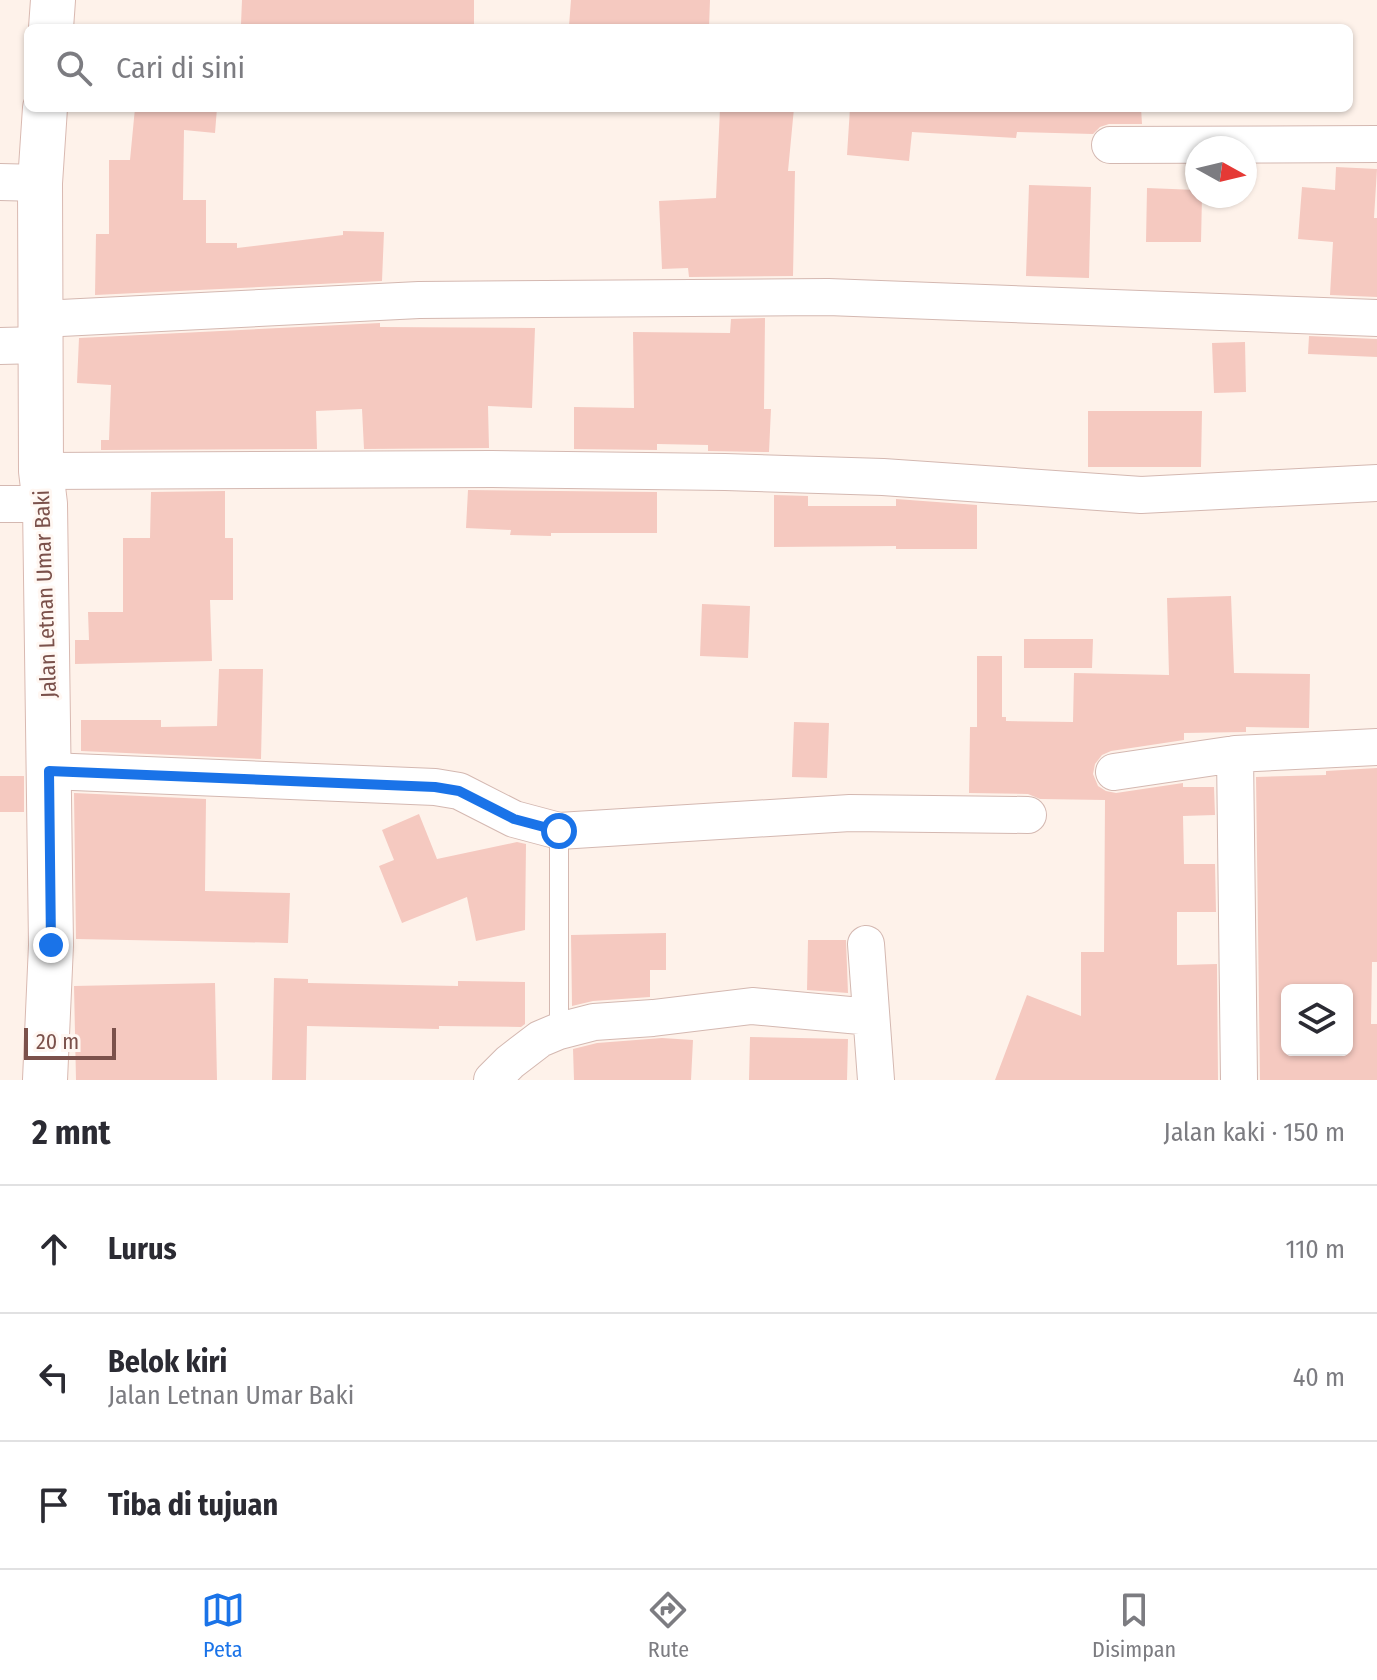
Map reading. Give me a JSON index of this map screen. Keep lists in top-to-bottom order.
{
  "streets": {
    "street": ["Jalan Letnan Umar Baki"]
  },
  "scale_bar": "20 m",
  "north": "right",
  "page": {
    "search": "Cari di sini",
    "scale": "20 m",
    "heading": ["2 mnt", "Jalan kaki · 150 m"],
    "list": [
      ["Lurus", "110 m"],
      ["Belok kiri", "Jalan Letnan Umar Baki", "40 m"],
      "Tiba di tujuan"
    ],
    "nav": ["Peta", "Rute", "Disimpan"]
  }
}
